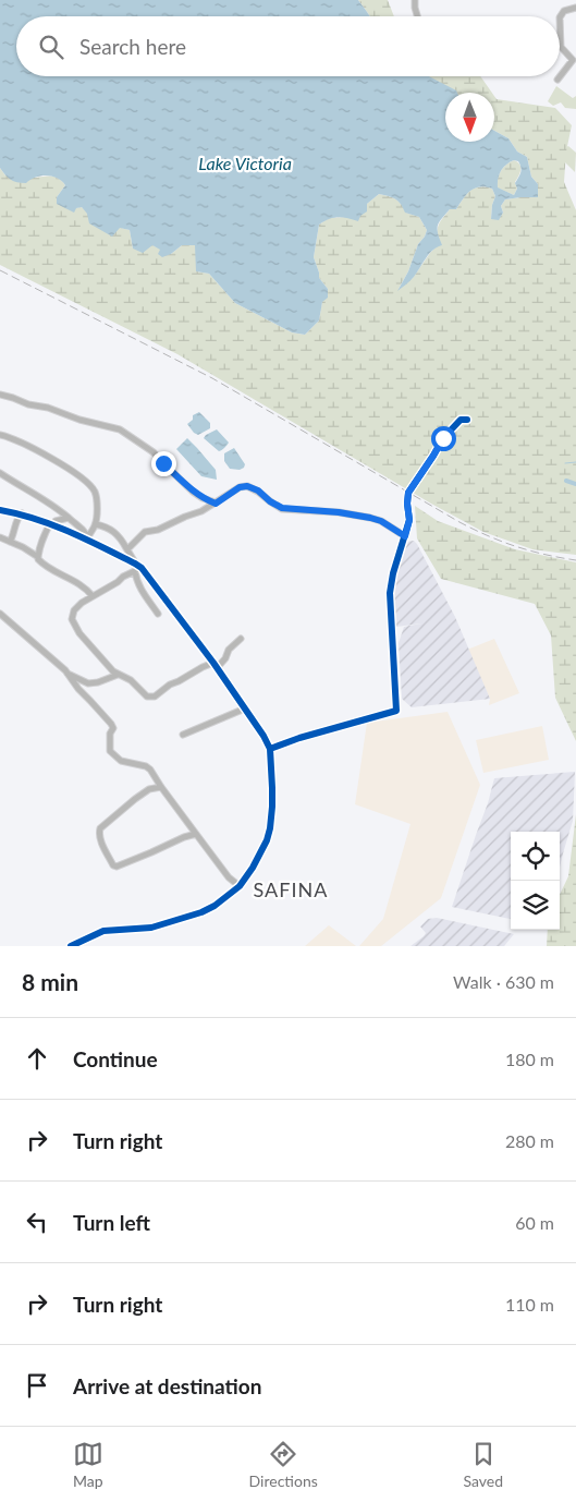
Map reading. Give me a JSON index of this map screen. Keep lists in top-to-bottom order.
{
  "districts": ["SAFINA"],
  "water": ["Lake Victoria"],
  "north": "bottom",
  "page": {
    "search": "Search here",
    "heading": ["8 min", "Walk · 630 m"],
    "list": [
      ["Continue", "180 m"],
      ["Turn right", "280 m"],
      ["Turn left", "60 m"],
      ["Turn right", "110 m"],
      "Arrive at destination"
    ],
    "nav": ["Map", "Directions", "Saved"]
  }
}
